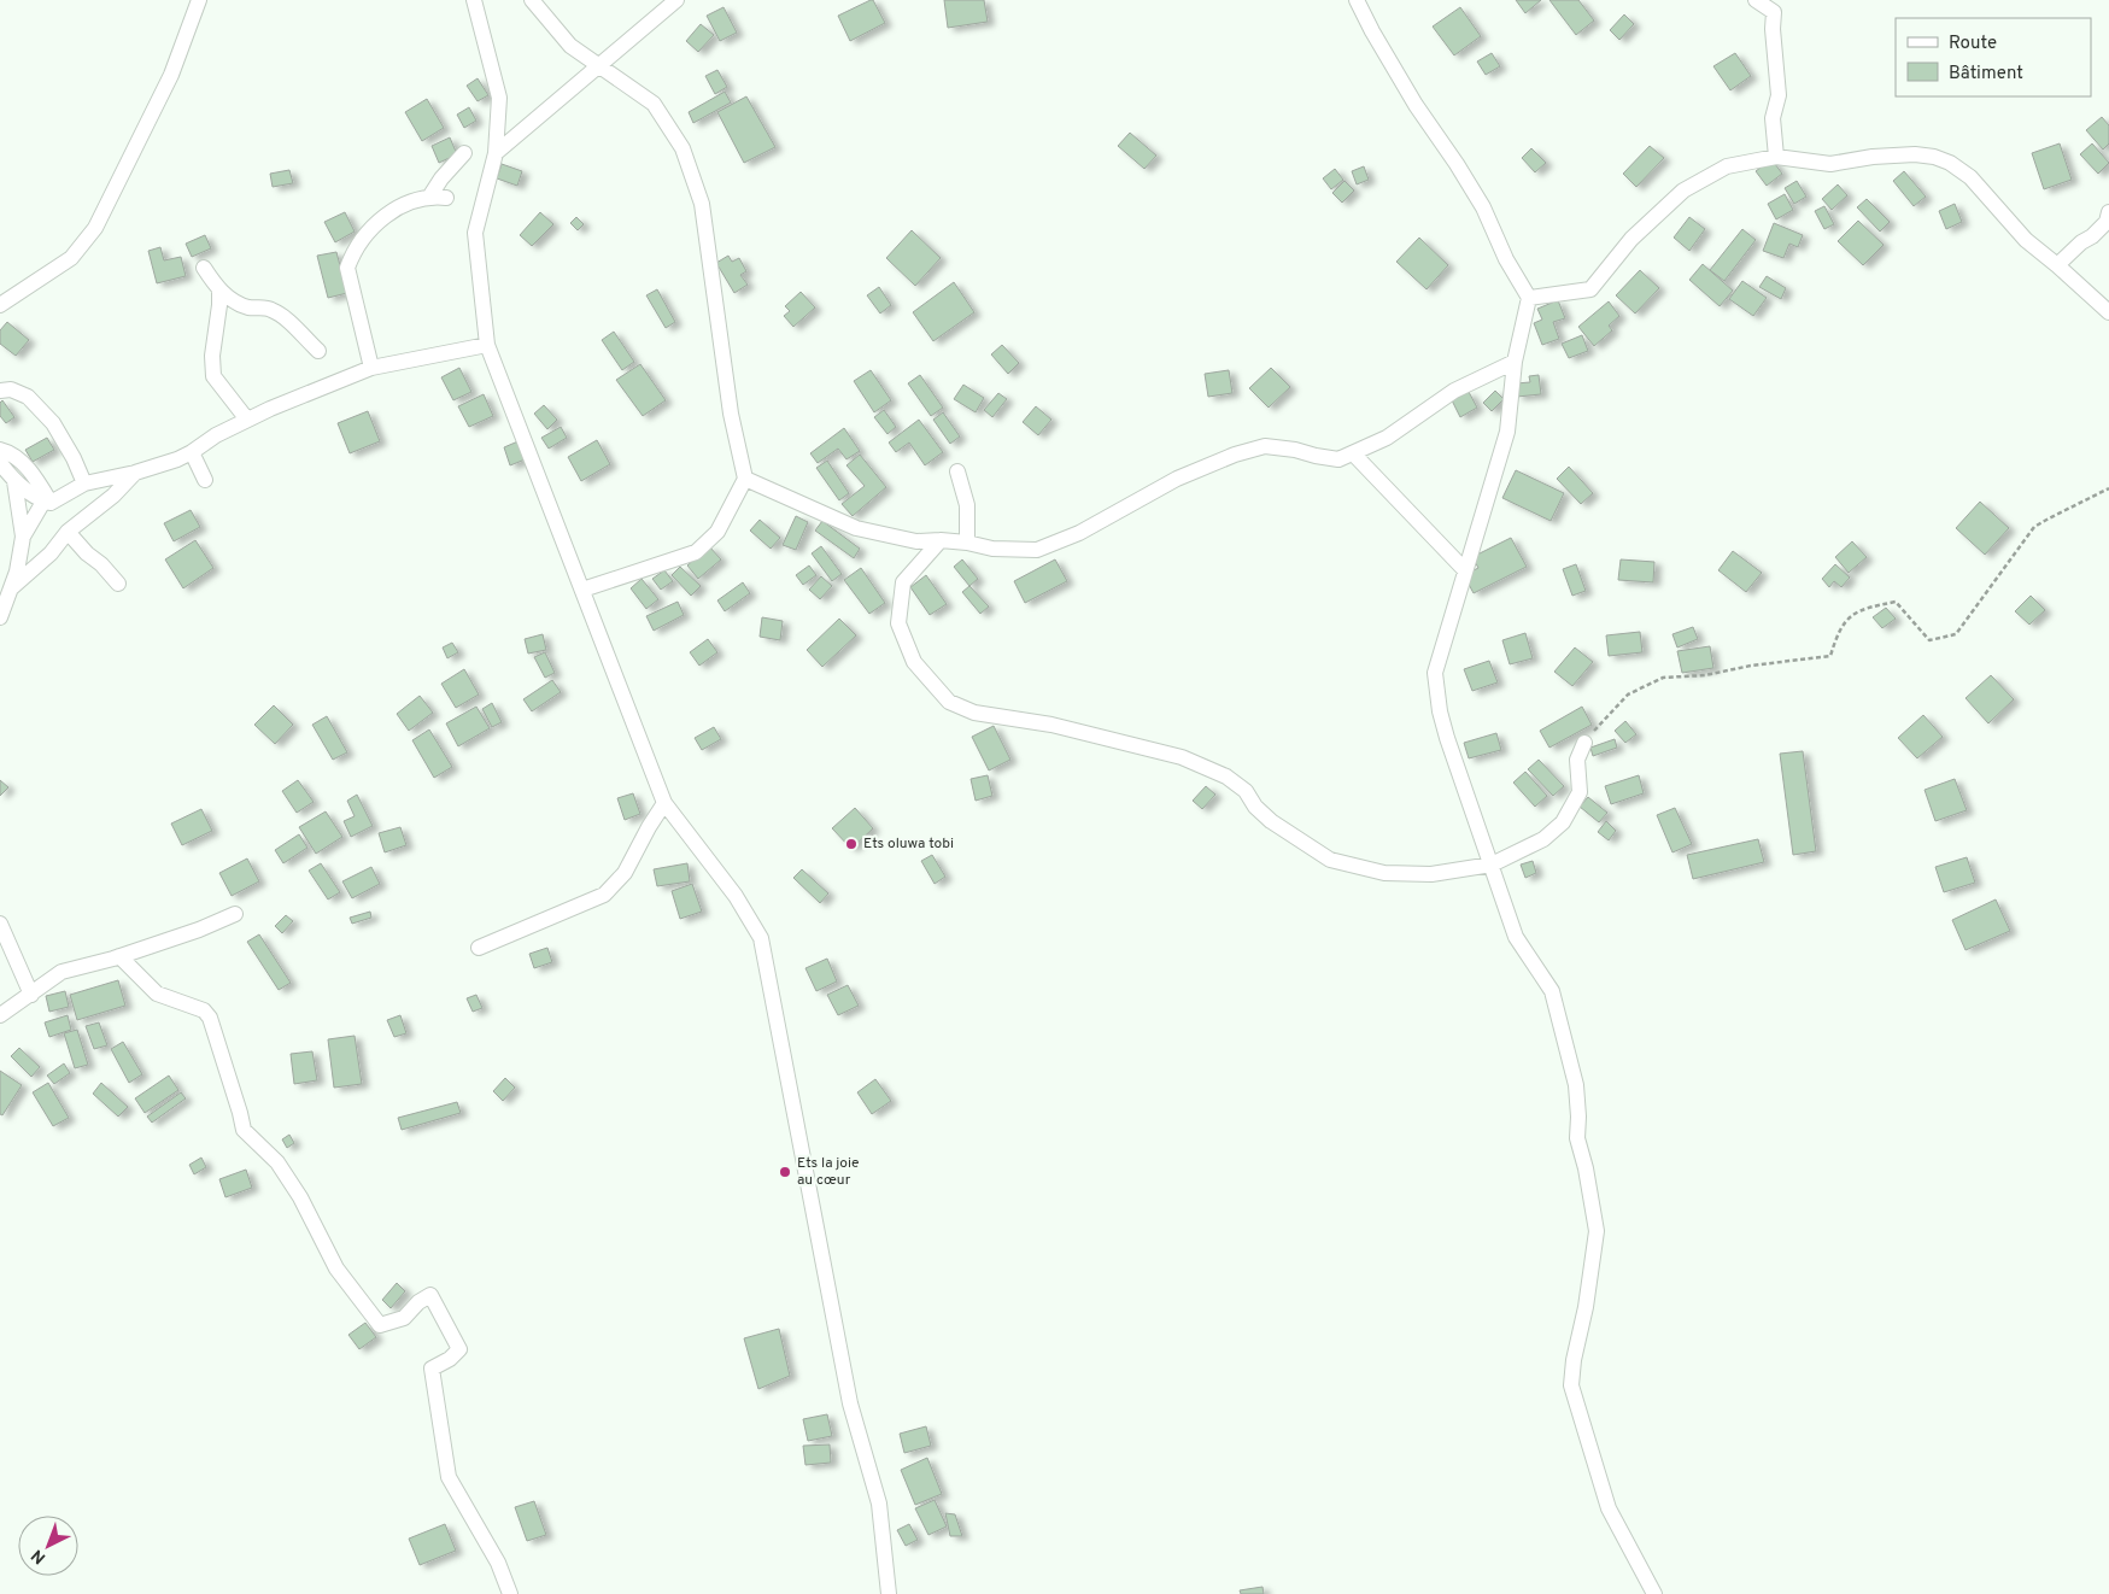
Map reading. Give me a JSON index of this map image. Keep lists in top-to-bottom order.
{
  "places": ["Ets oluwa tobi", "Ets la joie au cœur"],
  "legend": ["Route", "Bâtiment"],
  "north": "bottom left"
}
